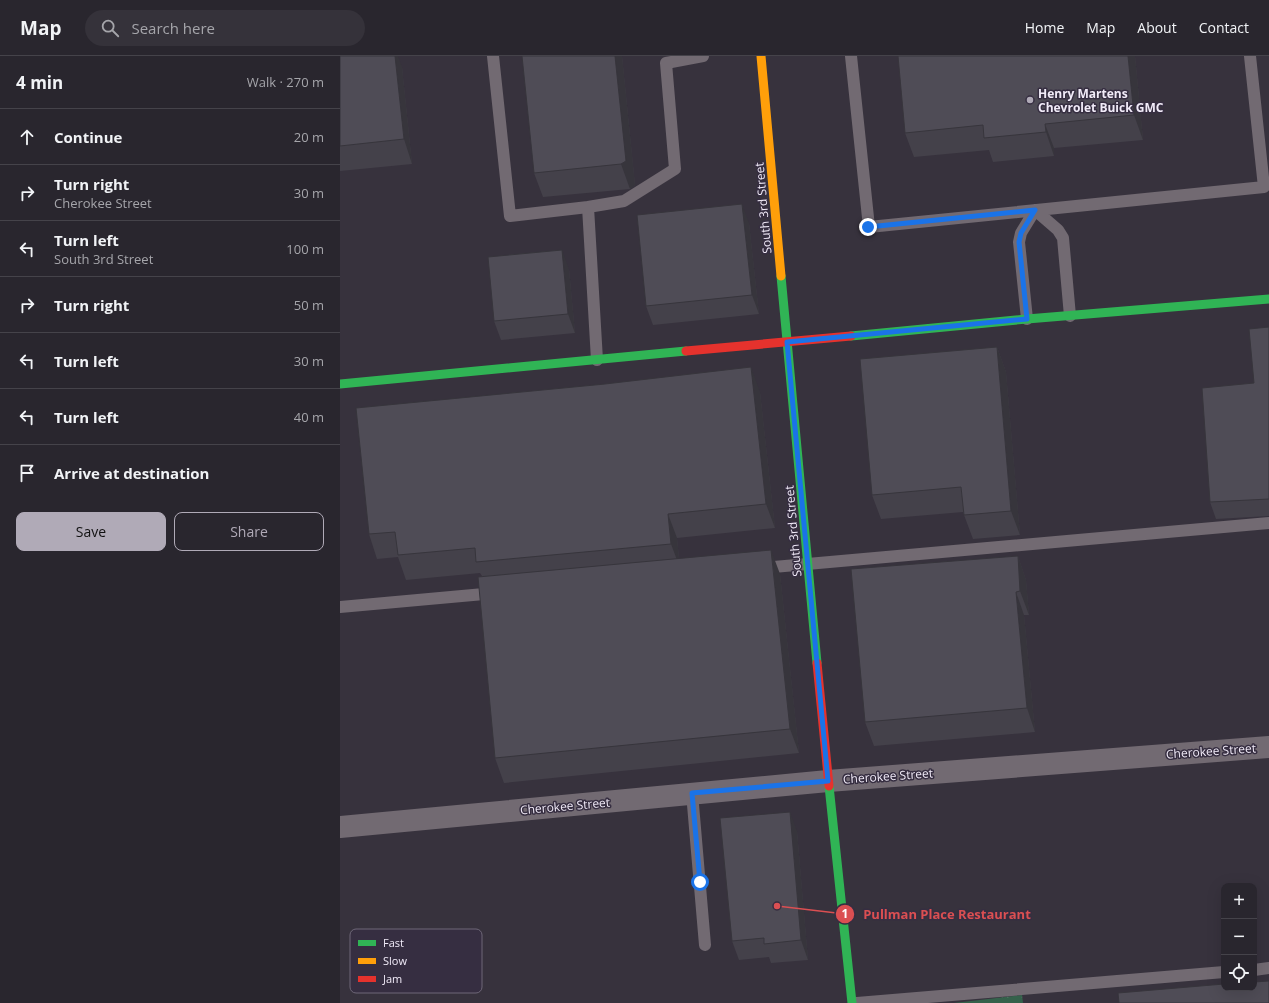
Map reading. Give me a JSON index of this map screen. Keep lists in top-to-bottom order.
{
  "streets": {
    "street": ["South 3rd Street", "Cherokee Street"]
  },
  "crossings": [
    ["South 3rd Street", "Cherokee Street"]
  ],
  "places": ["Henry Martens Chevrolet Buick GMC", "Pullman Place Restaurant"],
  "legend": ["Fast", "Slow", "Jam"],
  "page": {
    "header": "Map",
    "search": "Search here",
    "nav": [
      "Home",
      "Map",
      "About",
      "Contact"
    ],
    "heading": ["4 min", "Walk · 270 m"],
    "list": [
      ["Continue", "20 m"],
      ["Turn right", "Cherokee Street", "30 m"],
      ["Turn left", "South 3rd Street", "100 m"],
      ["Turn right", "50 m"],
      ["Turn left", "30 m"],
      ["Turn left", "40 m"],
      "Arrive at destination"
    ],
    "buttons": ["Save", "Share"],
    "map_buttons": ["+", "−"]
  }
}
